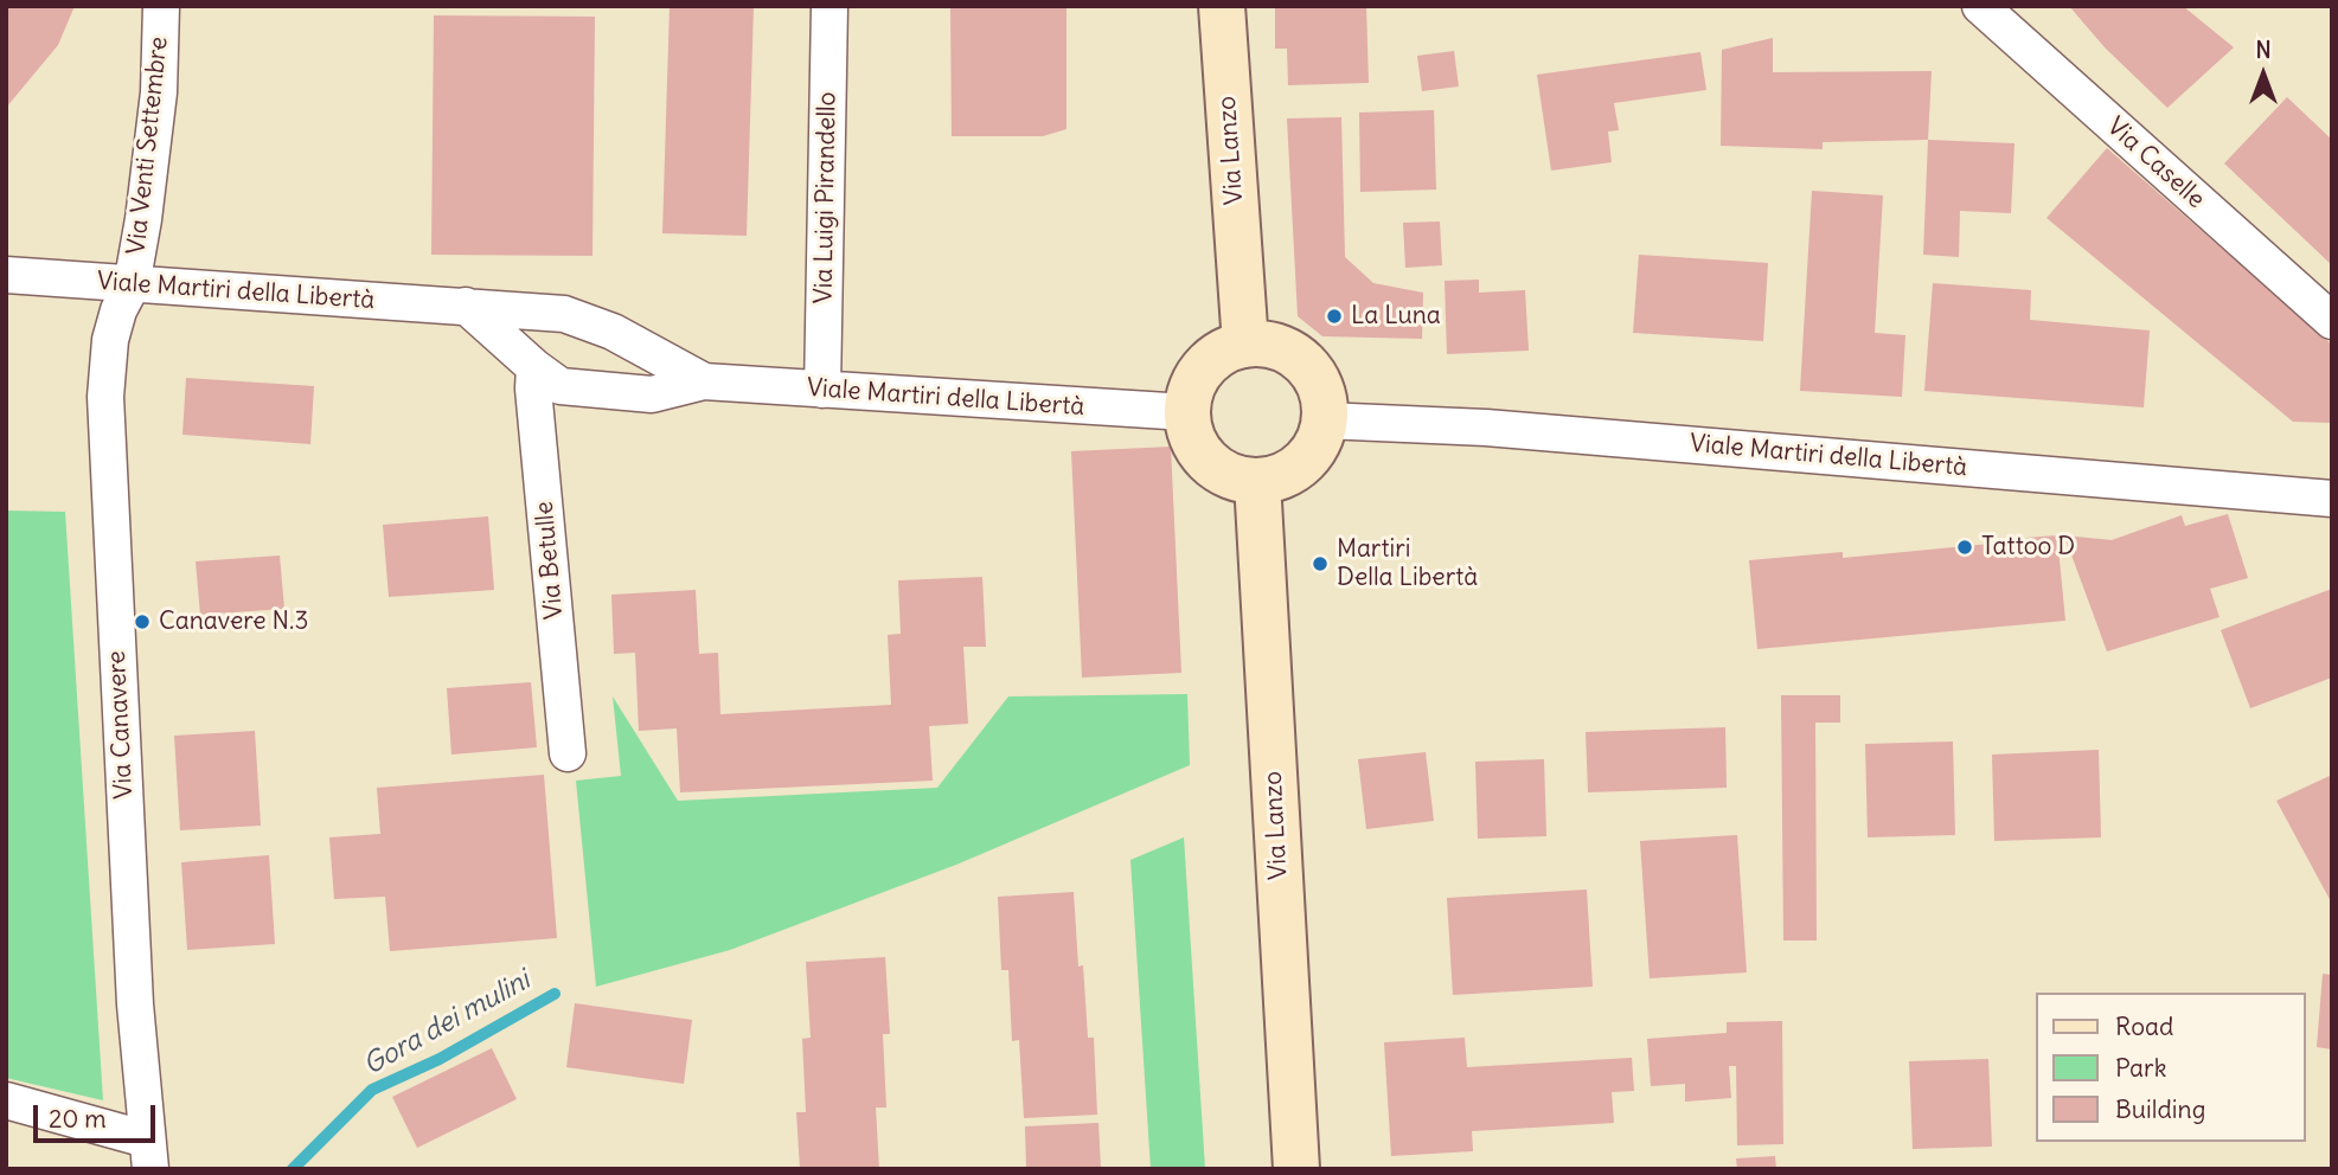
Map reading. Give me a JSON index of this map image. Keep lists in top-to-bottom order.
{
  "streets": {
    "street": [
      "Via Venti Settembre",
      "Via Lanzo",
      "Via Caselle",
      "Via Luigi Pirandello",
      "Viale Martiri della Libertà",
      "Via Betulle",
      "Via Canavere"
    ]
  },
  "crossings": [
    ["Via Venti Settembre", "Viale Martiri della Libertà"],
    ["Via Venti Settembre", "Via Canavere"],
    ["Via Lanzo", "Viale Martiri della Libertà"],
    ["Via Luigi Pirandello", "Viale Martiri della Libertà"],
    ["Viale Martiri della Libertà", "Via Betulle"],
    ["Viale Martiri della Libertà", "Via Canavere"]
  ],
  "water": ["Gora dei mulini"],
  "places": [
    "La Luna",
    "Tattoo D",
    "Martiri Della Libertà",
    "Canavere N.3"
  ],
  "legend": ["Road", "Park", "Building"],
  "scale_bar": "20 m",
  "north": "top"
}
